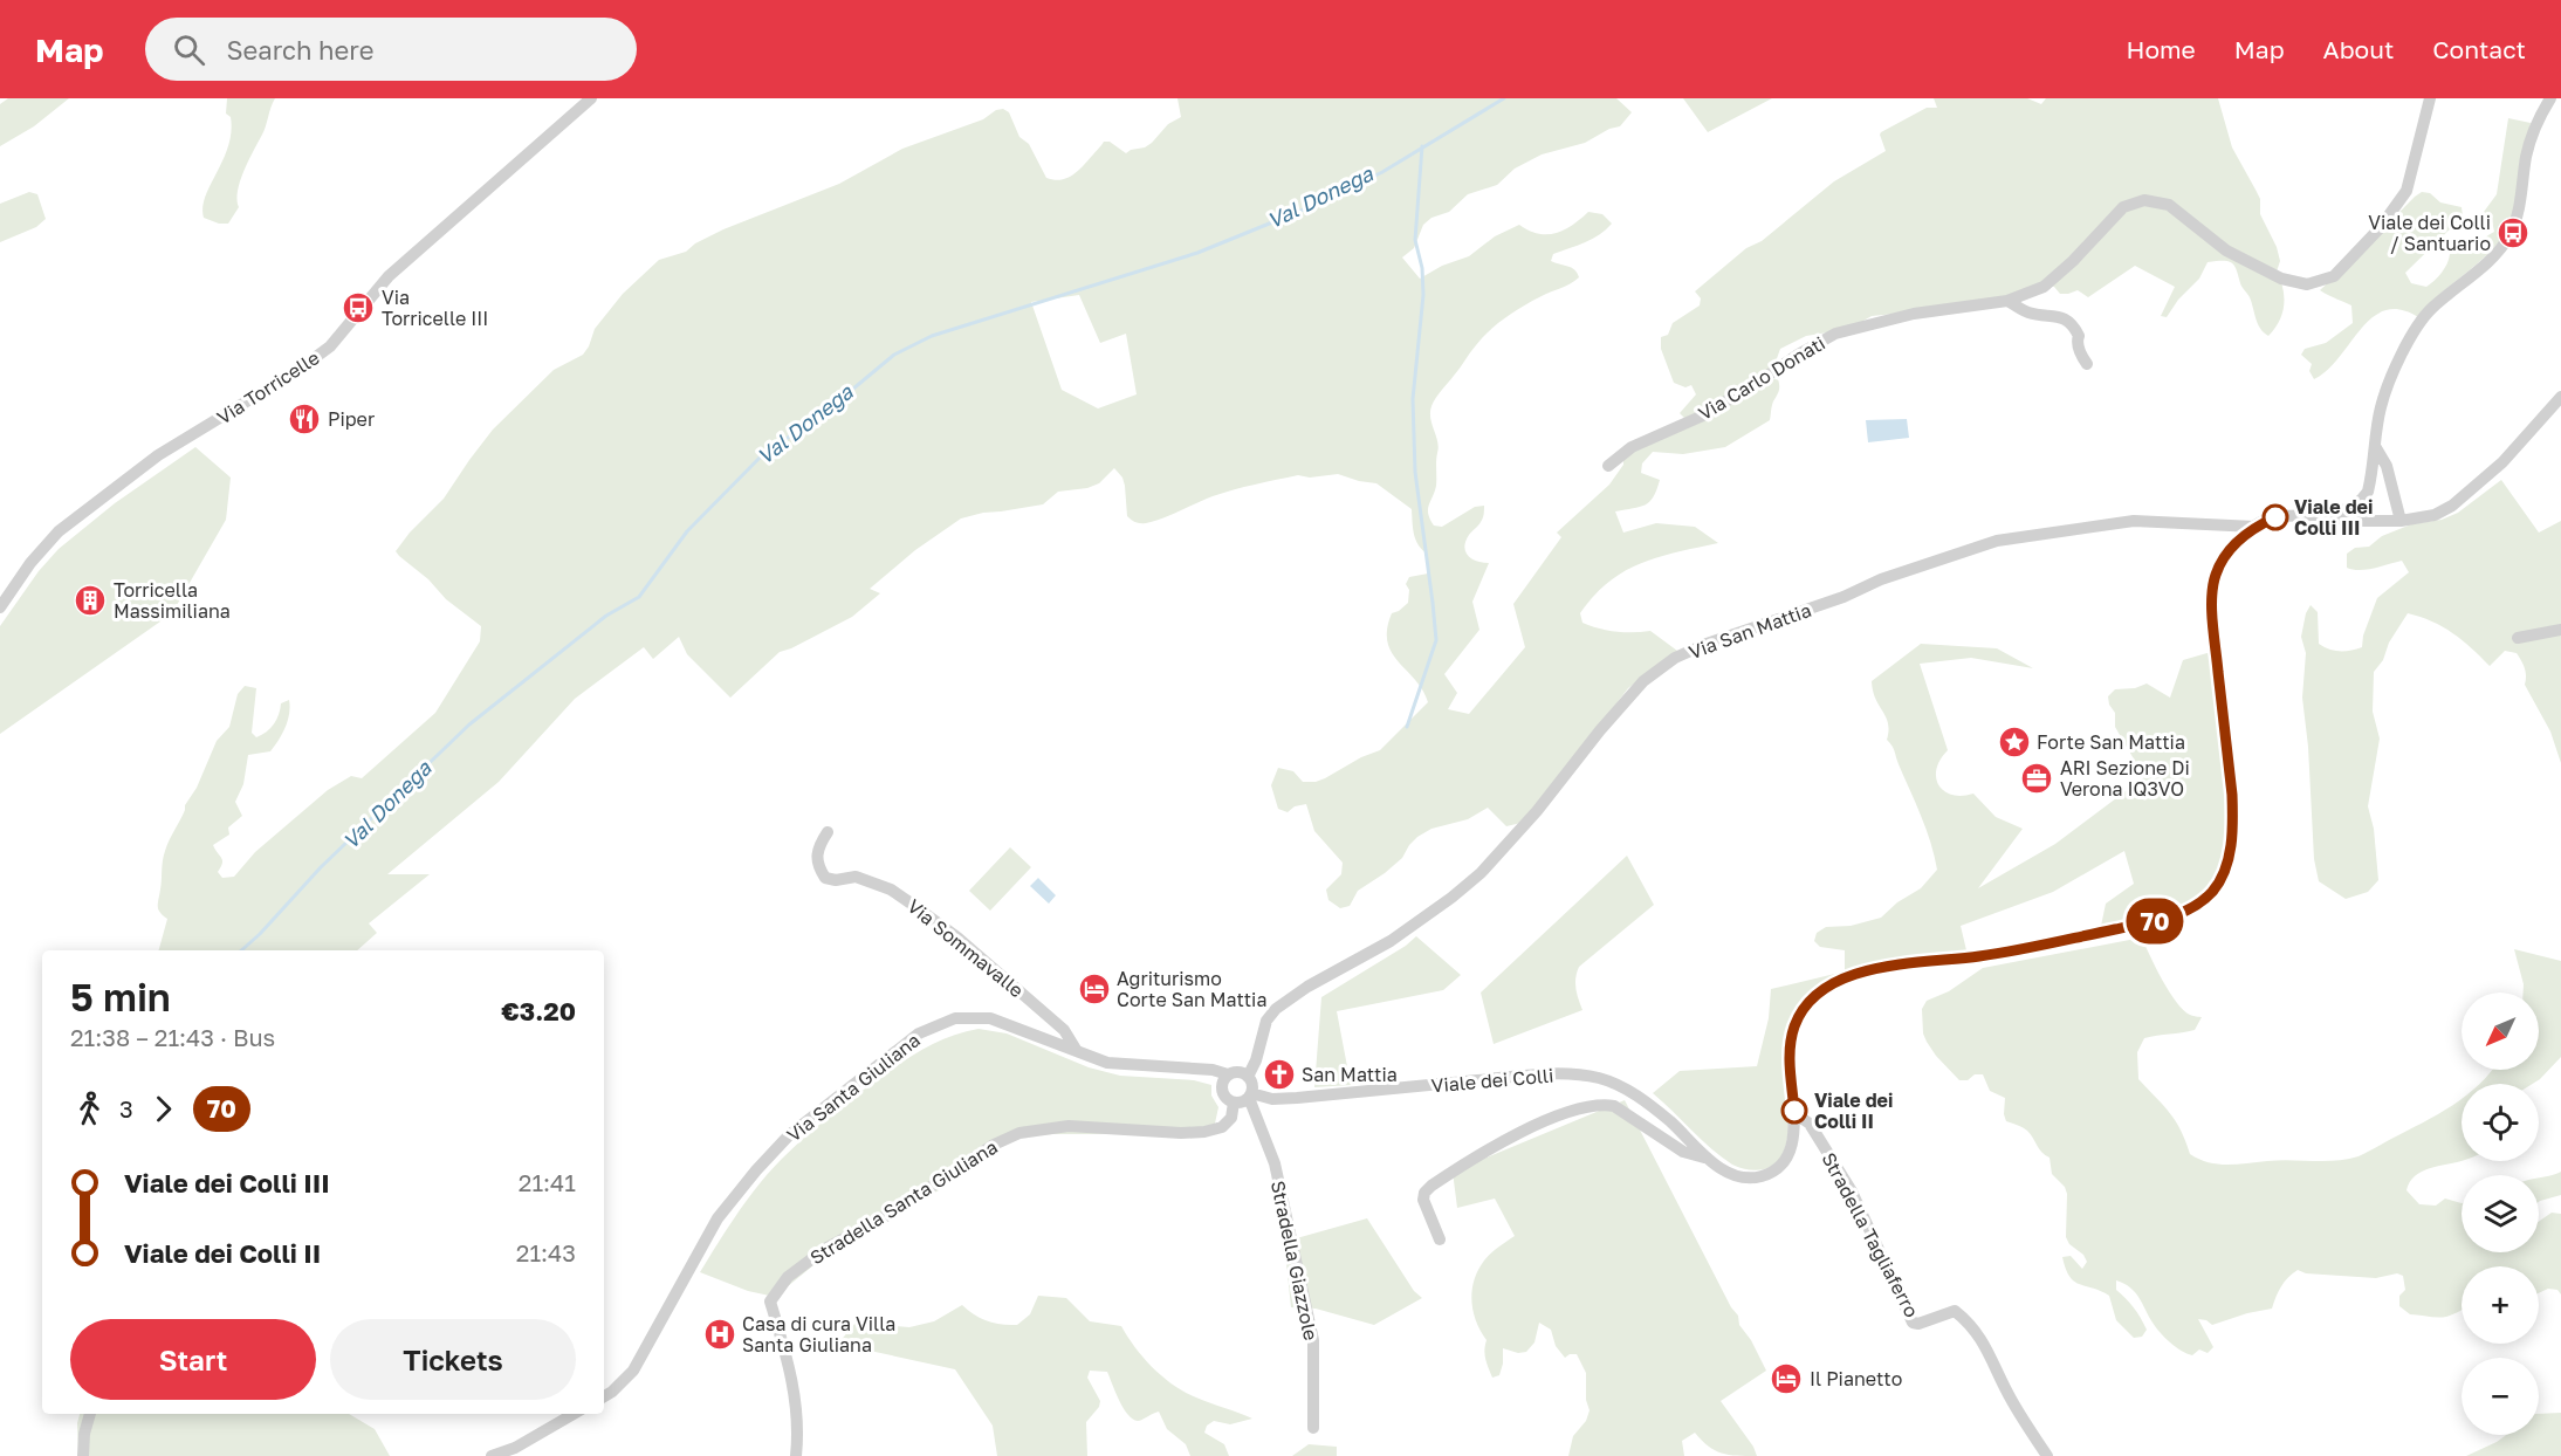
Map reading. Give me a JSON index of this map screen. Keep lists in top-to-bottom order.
{
  "streets": {
    "street": [
      "Via Carlo Donati",
      "Via Torricelle",
      "Via San Mattia",
      "Via Sommavalle",
      "Viale dei Colli",
      "Via Santa Giuliana",
      "Stradella Santa Giuliana",
      "Stradella Tagliaferro",
      "Stradella Giazzole"
    ]
  },
  "crossings": [
    ["Via San Mattia", "Viale dei Colli"],
    ["Via San Mattia", "Via Santa Giuliana"],
    ["Via San Mattia", "Stradella Santa Giuliana"],
    ["Via San Mattia", "Stradella Giazzole"],
    ["Via Sommavalle", "Via Santa Giuliana"],
    ["Viale dei Colli", "Via Santa Giuliana"],
    ["Viale dei Colli", "Stradella Santa Giuliana"],
    ["Viale dei Colli", "Stradella Tagliaferro"],
    ["Viale dei Colli", "Stradella Giazzole"],
    ["Via Santa Giuliana", "Stradella Santa Giuliana"],
    ["Via Santa Giuliana", "Stradella Giazzole"],
    ["Stradella Santa Giuliana", "Stradella Giazzole"]
  ],
  "water": ["Val Donega"],
  "places": {
    "bus stop": ["Viale dei Colli / Santuario", "Via Torricelle III"],
    "restaurant": ["Piper"],
    "other": ["Viale dei Colli III", "Viale dei Colli II"],
    "building": ["Torricella Massimiliana"],
    "place": ["Forte San Mattia"],
    "office": ["ARI Sezione Di Verona IQ3VO"],
    "hotel": ["Agriturismo Corte San Mattia", "Il Pianetto"],
    "church": ["San Mattia"],
    "hospital": ["Casa di cura Villa Santa Giuliana"]
  },
  "lines": ["bus line 70"],
  "north": "bottom left",
  "page": {
    "header": "Map",
    "search": "Search here",
    "nav": [
      "Home",
      "Map",
      "About",
      "Contact"
    ],
    "on_map": "70",
    "heading": ["5 min", "21:38 – 21:43 · Bus", "€3.20"],
    "map_buttons": ["+", "−"],
    "legs": ["3", "70"],
    "list": [
      {
        "name": "Viale dei Colli III",
        "value": "21:41"
      },
      {
        "name": "Viale dei Colli II",
        "value": "21:43"
      }
    ],
    "buttons": ["Start", "Tickets"]
  }
}
